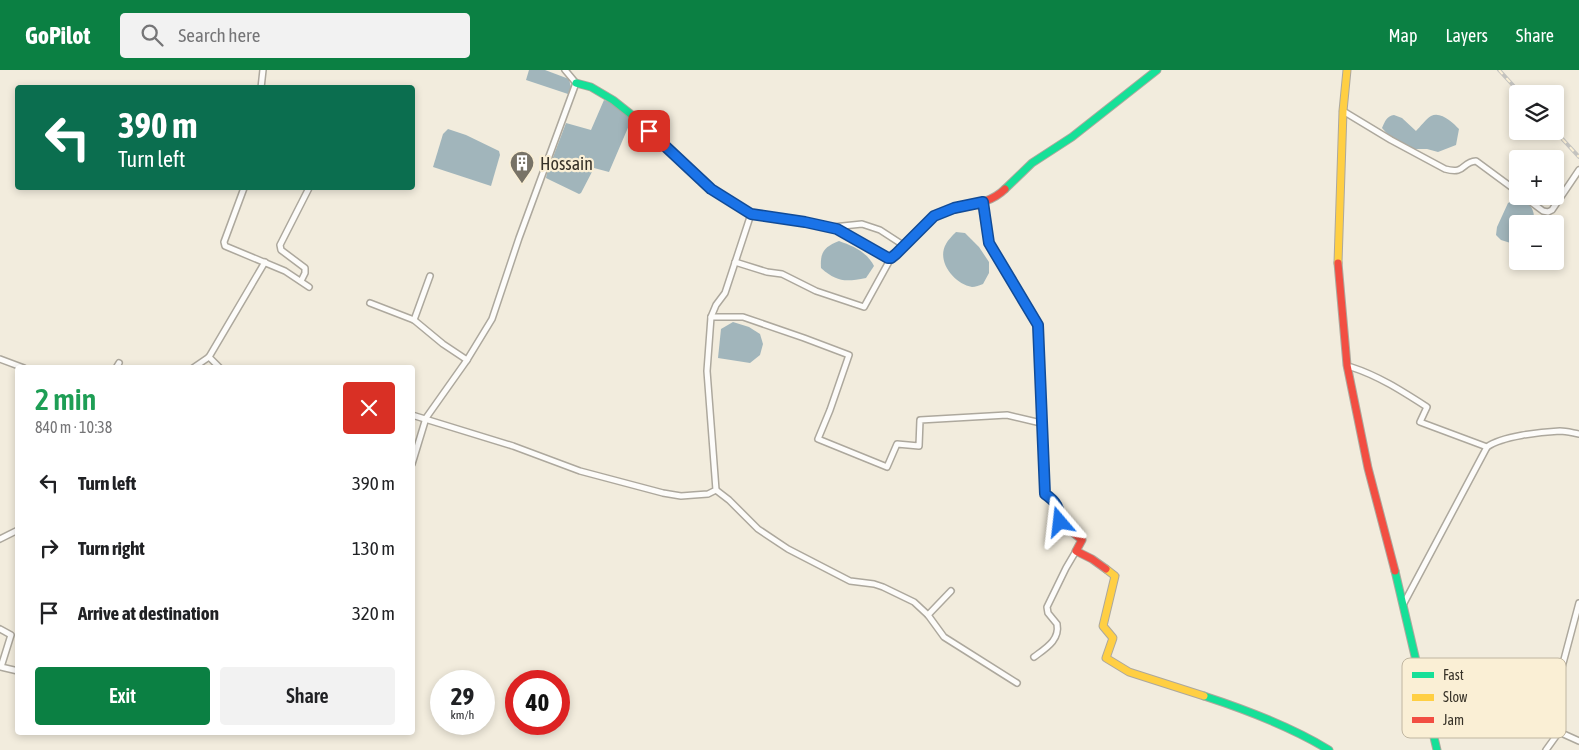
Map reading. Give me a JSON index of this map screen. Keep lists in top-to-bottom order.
{
  "places": {
    "building": ["Hossain"]
  },
  "legend": ["Fast", "Slow", "Jam"],
  "page": {
    "header": "GoPilot",
    "search": "Search here",
    "nav": ["Map", "Layers", "Share"],
    "map_buttons": ["+", "−"],
    "turn": ["390 m", "Turn left"],
    "heading": ["2 min", "840 m · 10:38"],
    "list": [
      {
        "name": "Turn left",
        "value": "390 m"
      },
      {
        "name": "Turn right",
        "value": "130 m"
      },
      {
        "name": "Arrive at destination",
        "value": "320 m"
      }
    ],
    "buttons": ["Exit", "Share"],
    "speed": "29 km/h",
    "limit": "40"
  }
}
